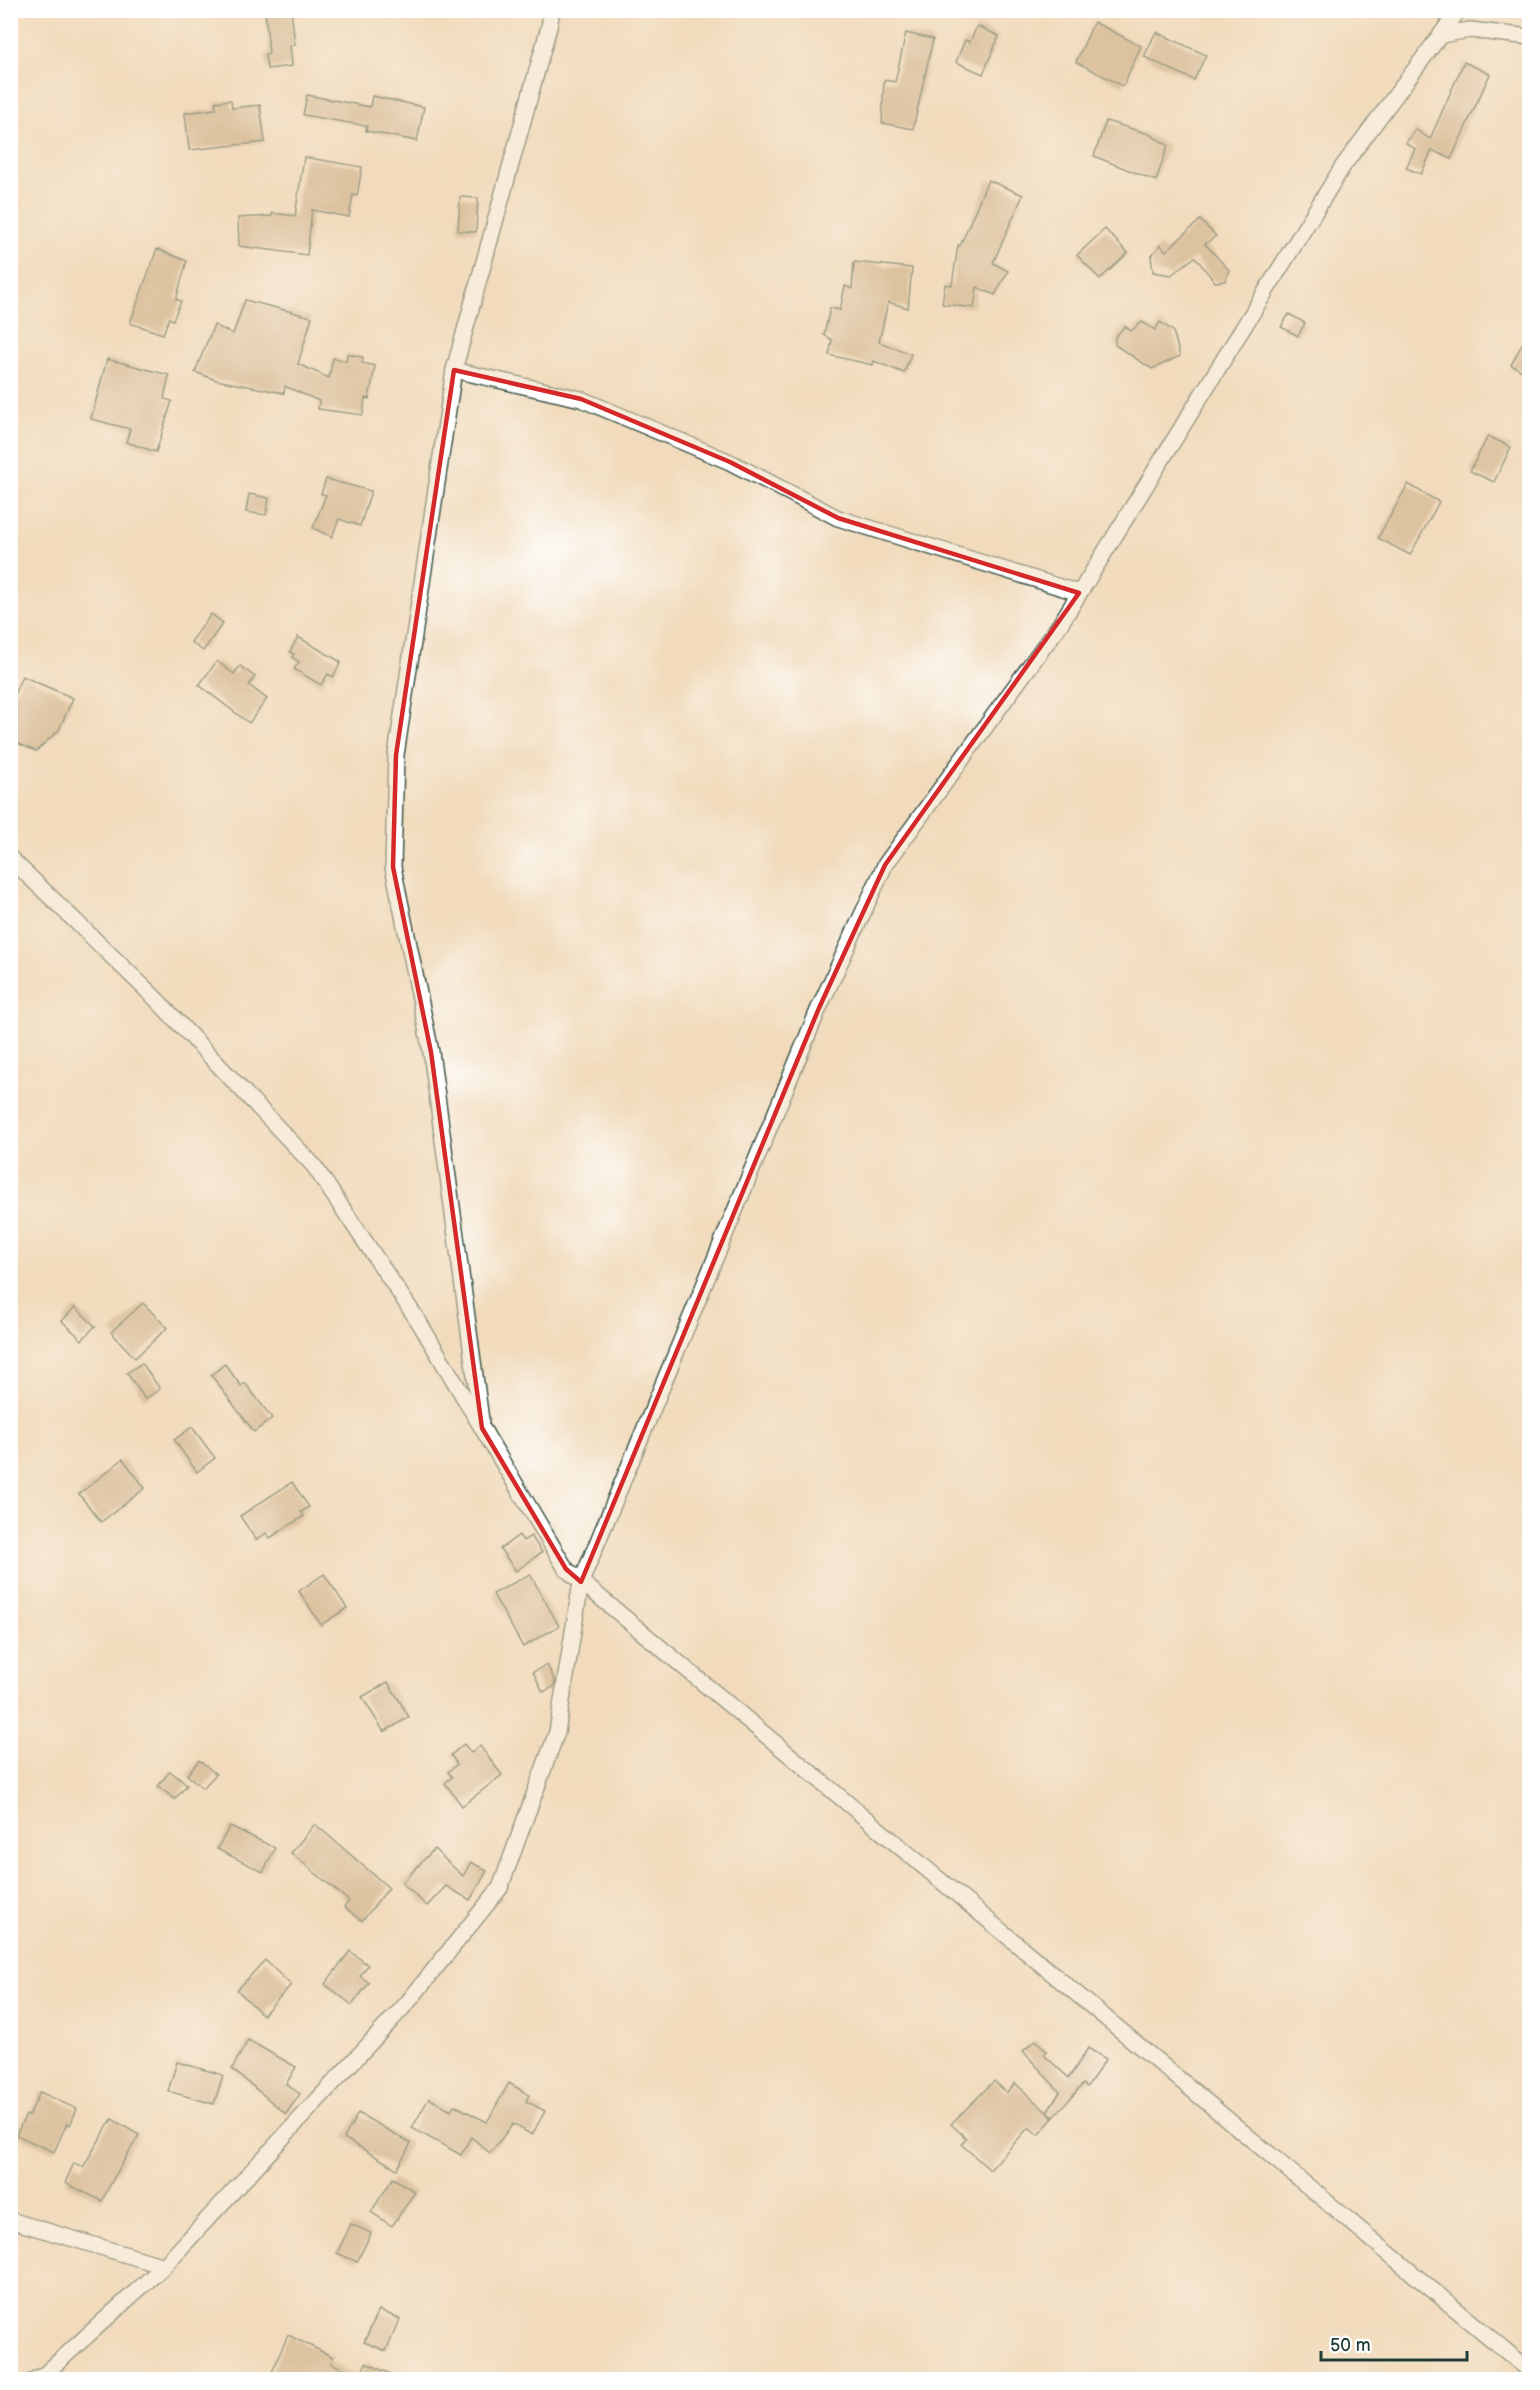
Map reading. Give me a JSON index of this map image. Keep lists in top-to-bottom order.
{
  "scale_bar": "50 m"
}
